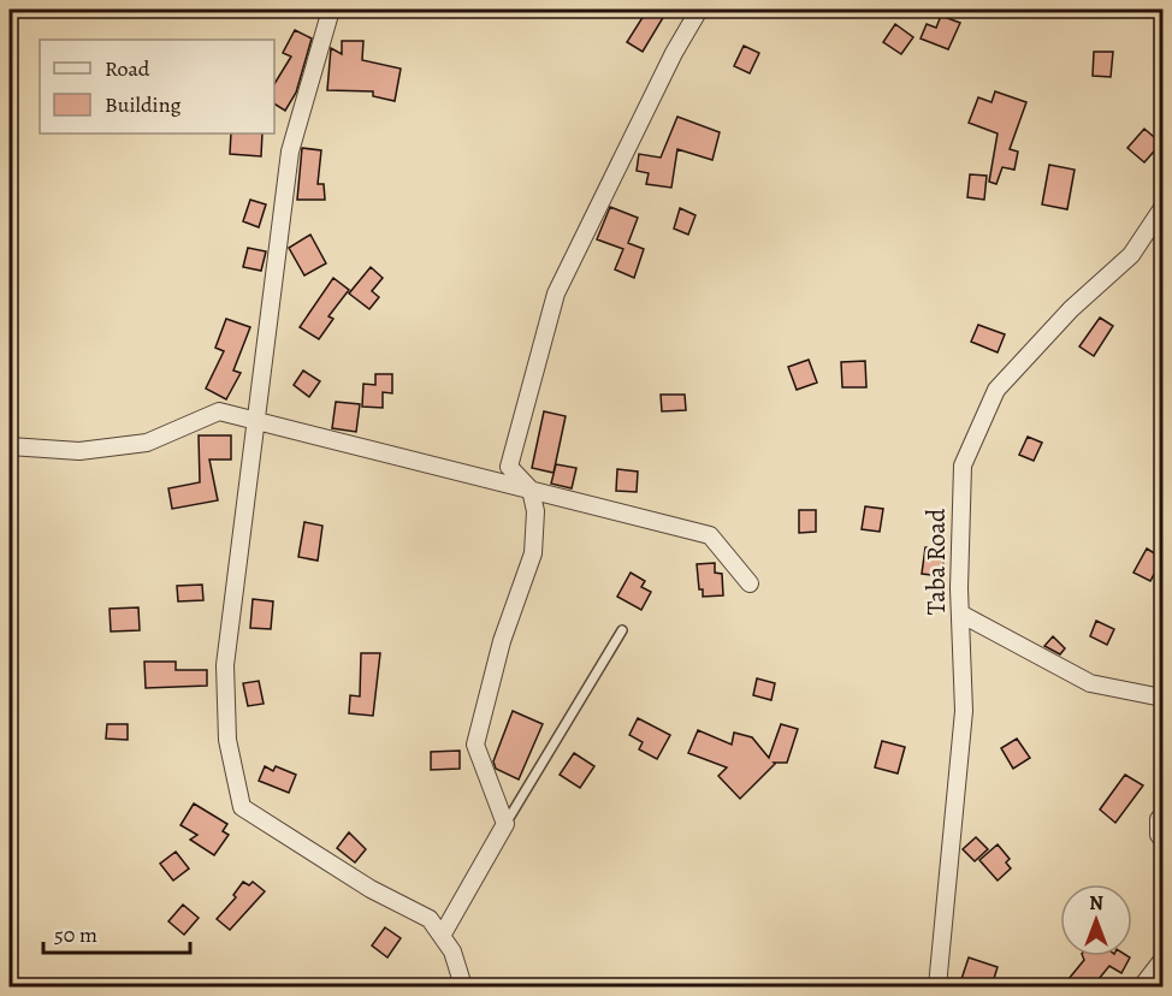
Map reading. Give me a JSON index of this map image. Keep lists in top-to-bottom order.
{
  "streets": {
    "street": ["Taba Road"]
  },
  "legend": ["Road", "Building"],
  "scale_bar": "50 m",
  "north": "top"
}
